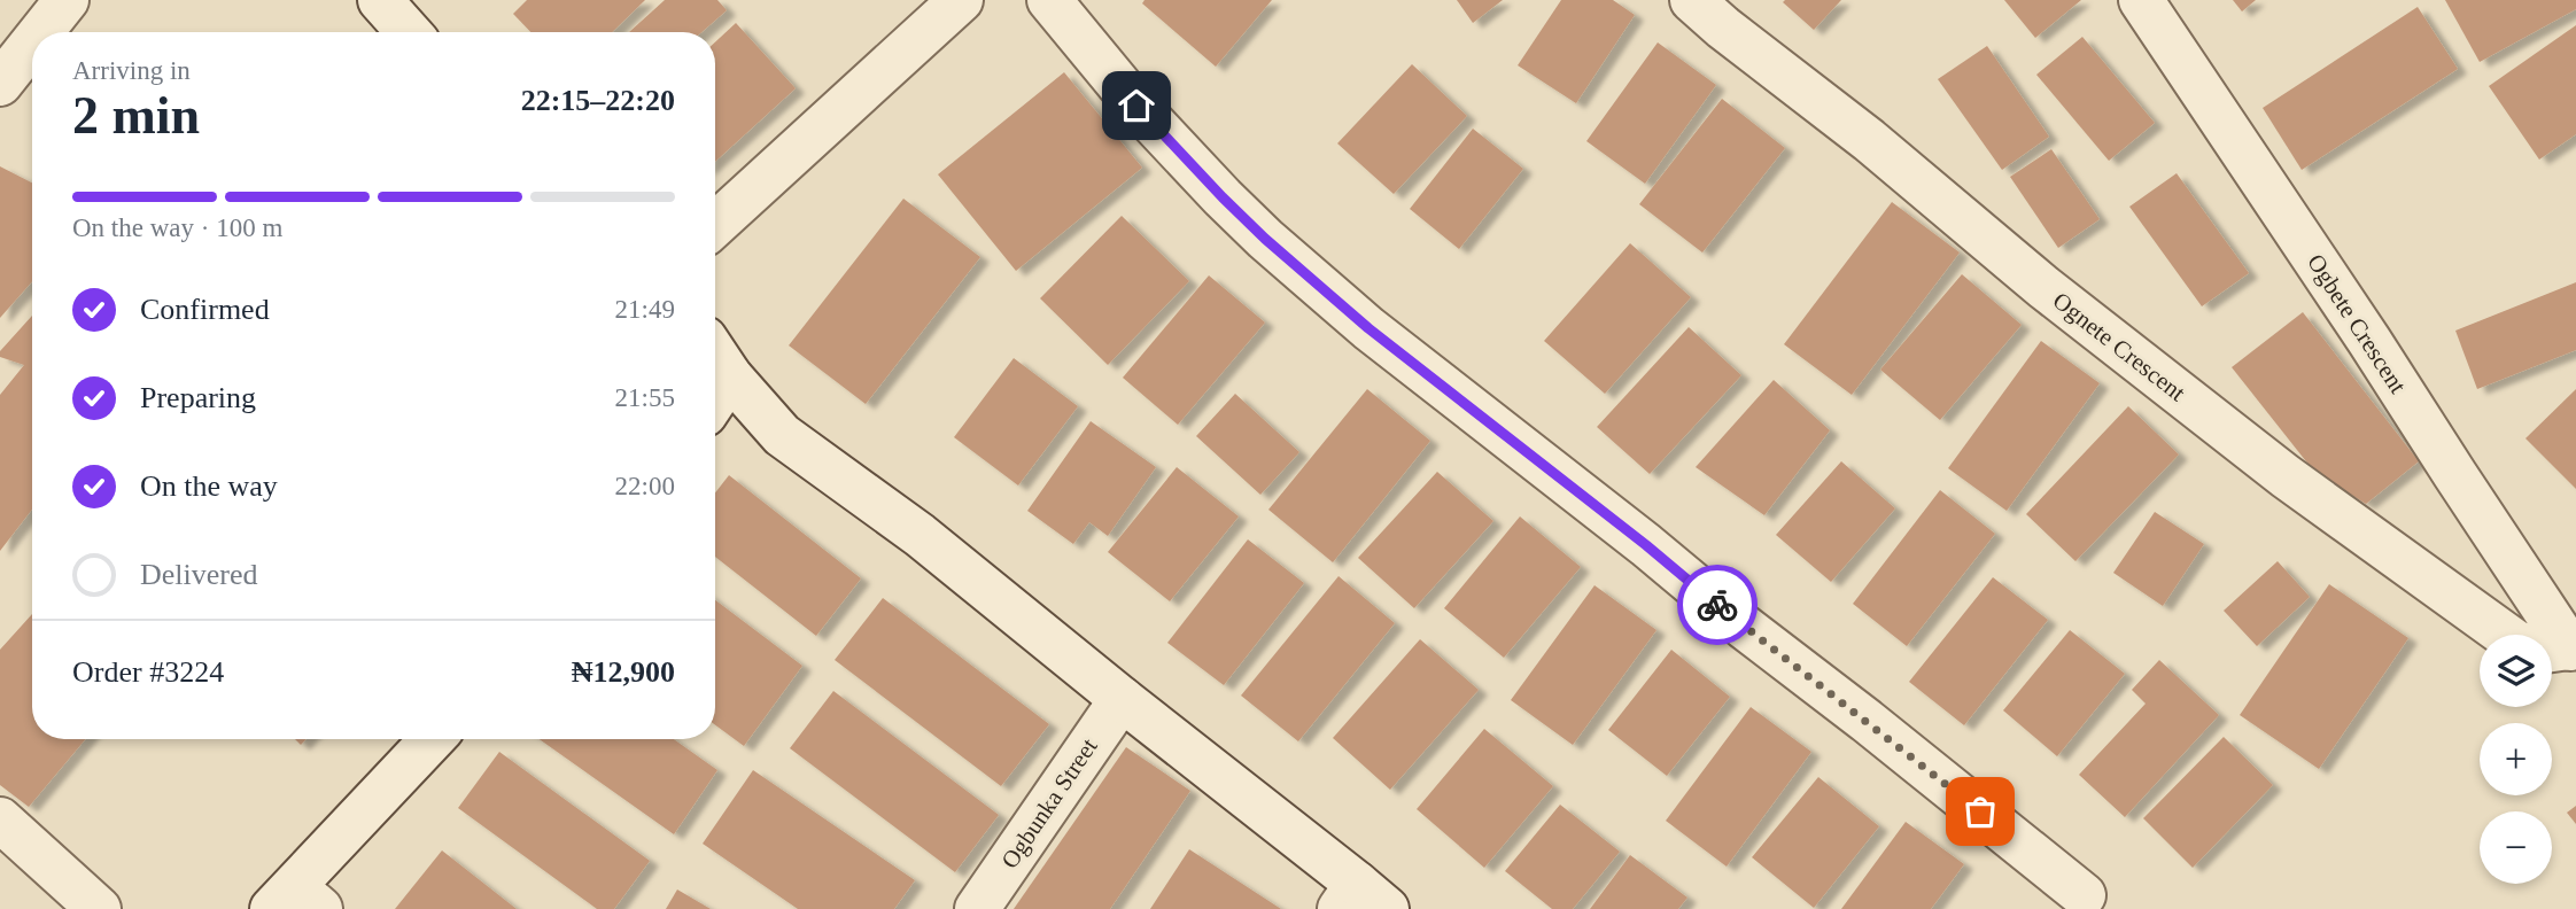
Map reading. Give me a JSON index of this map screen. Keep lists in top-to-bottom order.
{
  "streets": {
    "street": ["Ogbete Crescent", "Ognete Crescent", "Ogbunka Street"]
  },
  "crossings": [
    ["Ogbete Crescent", "Ognete Crescent"]
  ],
  "page": {
    "heading": ["2 min", "Arriving in", "22:15–22:20"],
    "panel": ["Order #3224", "₦12,900"],
    "bar": "On the way · 100 m",
    "list": [
      ["Confirmed", "21:49"],
      ["Preparing", "21:55"],
      ["On the way", "22:00"],
      "Delivered"
    ],
    "map_buttons": ["+", "−"]
  }
}
